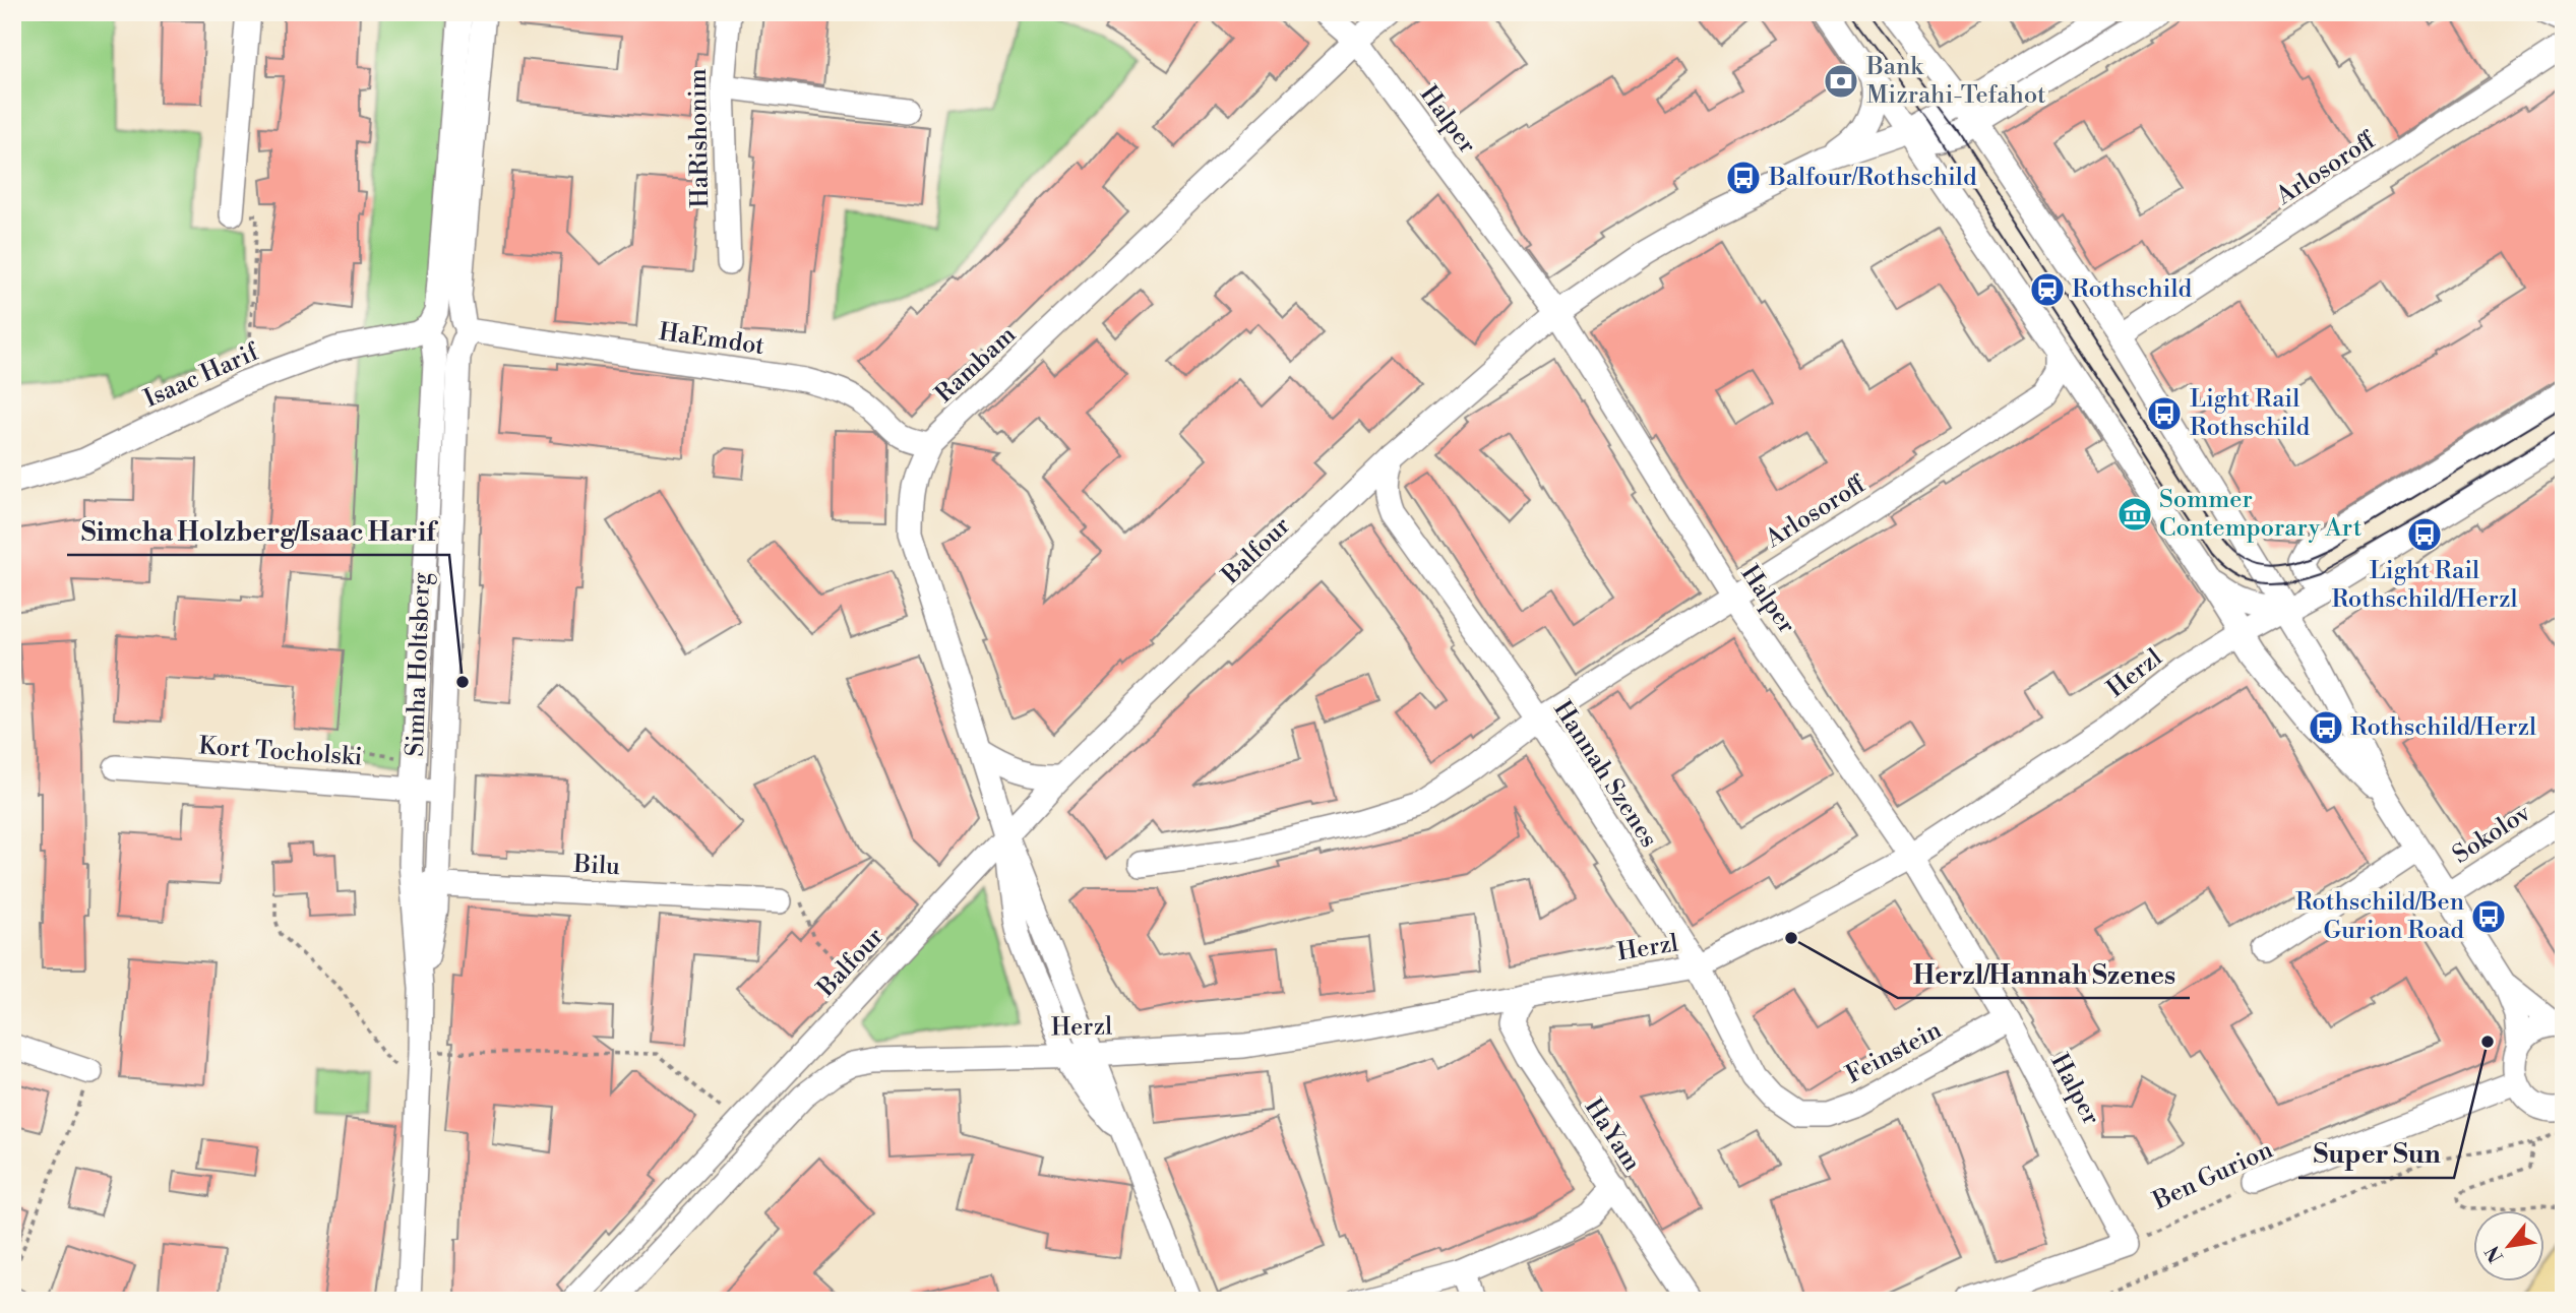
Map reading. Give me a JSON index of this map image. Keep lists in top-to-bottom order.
{
  "streets": {
    "street": [
      "Halper",
      "HaRishonim",
      "Arlosoroff",
      "HaEmdot",
      "Rambam",
      "Isaac Harif",
      "Balfour",
      "Simha Holtsberg",
      "Herzl",
      "Kort Tocholski",
      "Hannah Szenes",
      "Sokolov",
      "Bilu",
      "Feinstein",
      "HaYam",
      "Ben Gurion"
    ]
  },
  "crossings": [
    ["Halper", "Arlosoroff"],
    ["Halper", "Rambam"],
    ["Halper", "Balfour"],
    ["Halper", "Herzl"],
    ["Halper", "Feinstein"],
    ["Halper", "Ben Gurion"],
    ["Arlosoroff", "Hannah Szenes"],
    ["HaEmdot", "Rambam"],
    ["HaEmdot", "Isaac Harif"],
    ["HaEmdot", "Simha Holtsberg"],
    ["Rambam", "Balfour"],
    ["Isaac Harif", "Simha Holtsberg"],
    ["Balfour", "Hannah Szenes"],
    ["Simha Holtsberg", "Kort Tocholski"],
    ["Simha Holtsberg", "Bilu"],
    ["Herzl", "Hannah Szenes"],
    ["Herzl", "HaYam"],
    ["Hannah Szenes", "Feinstein"]
  ],
  "places": {
    "bank": ["Bank Mizrahi-Tefahot"],
    "bus stop": [
      "Balfour/Rothschild",
      "Light Rail Rothschild",
      "Light Rail Rothschild/Herzl",
      "Rothschild/Herzl",
      "Rothschild/Ben Gurion Road"
    ],
    "station": ["Rothschild"],
    "museum": ["Sommer Contemporary Art"],
    "other": ["Simcha Holzberg/Isaac Harif", "Herzl/Hannah Szenes", "Super Sun"]
  },
  "north": "bottom left"
}
